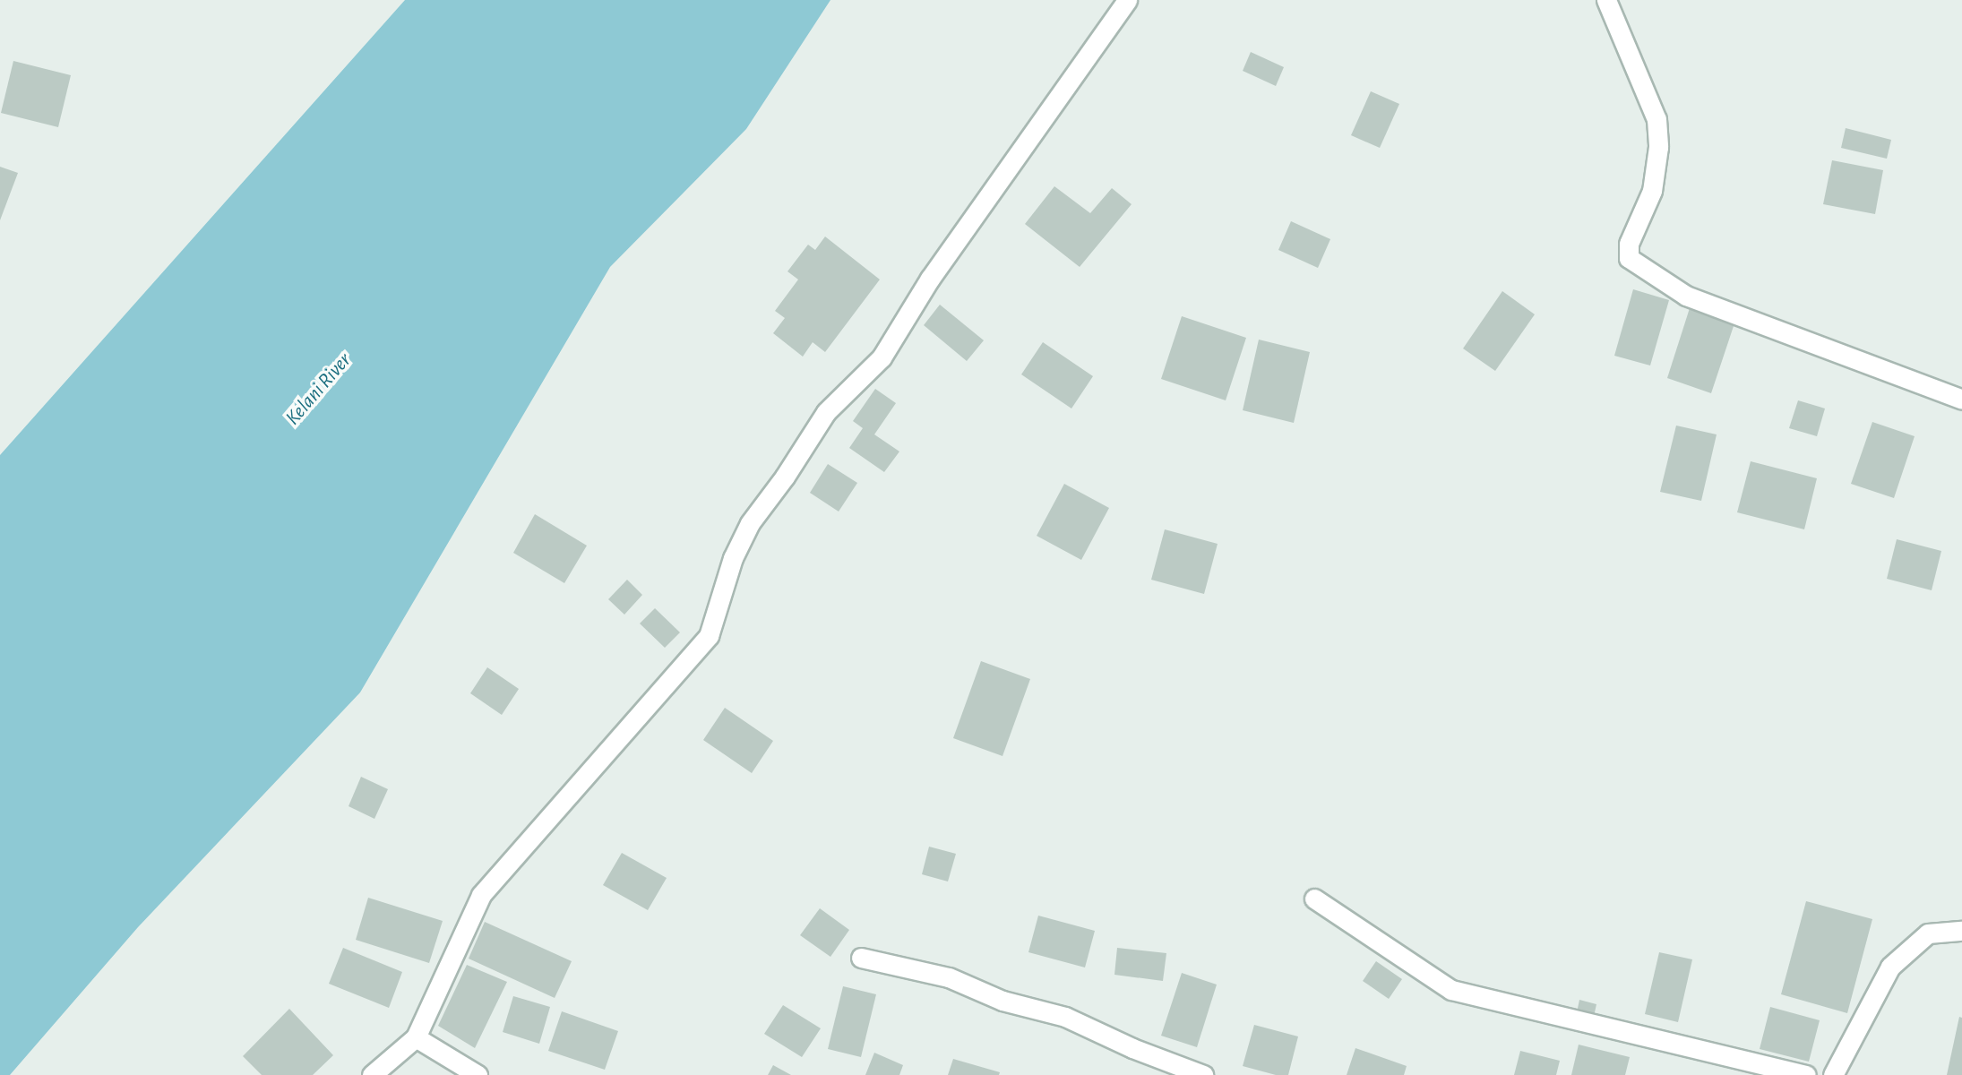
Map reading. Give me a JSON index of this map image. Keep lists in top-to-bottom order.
{
  "water": ["Kelani River"]
}
